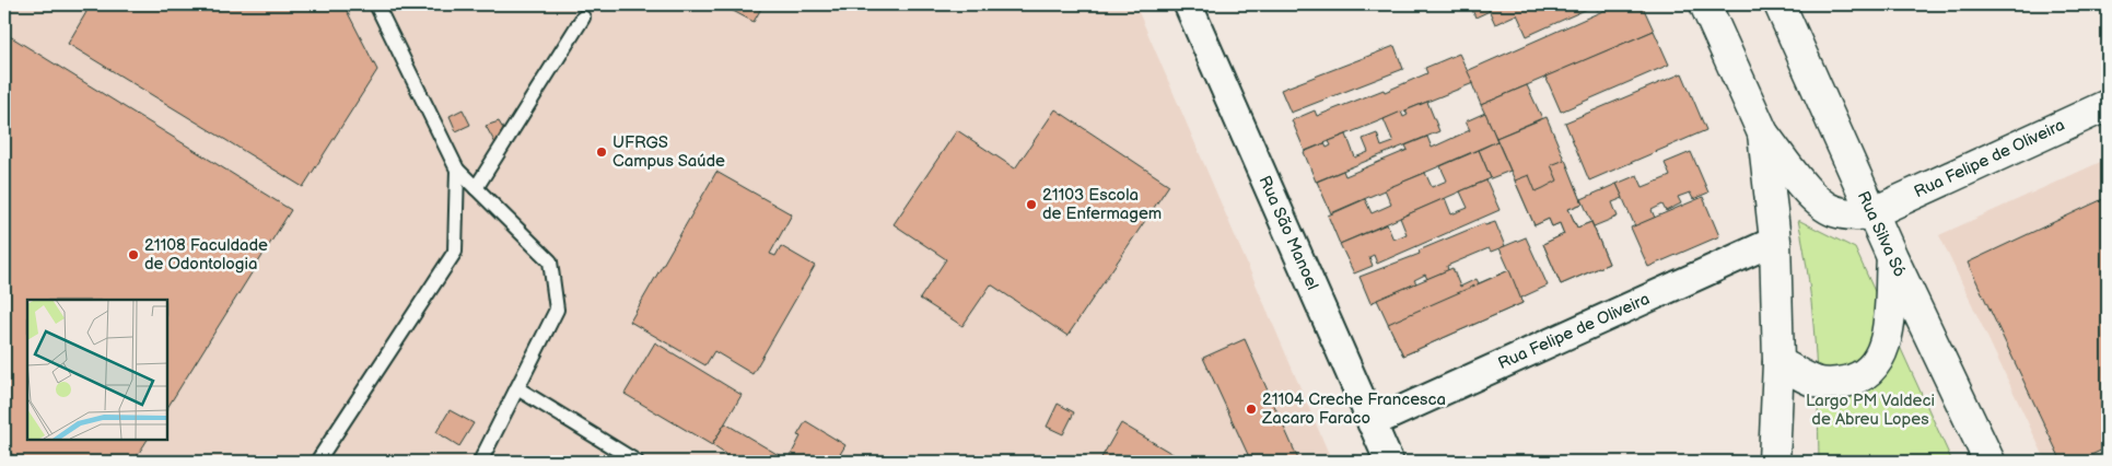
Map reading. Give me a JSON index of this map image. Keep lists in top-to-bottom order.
{
  "streets": {
    "main road": ["Rua Felipe de Oliveira", "Rua Silva Só"],
    "street": ["Rua São Manoel"]
  },
  "crossings": [
    ["Rua Felipe de Oliveira", "Rua São Manoel"],
    ["Rua Felipe de Oliveira", "Rua Silva Só"]
  ],
  "parks": ["Largo PM Valdeci de Abreu Lopes"],
  "places": [
    "UFRGS Campus Saúde",
    "21103 Escola de Enfermagem",
    "21108 Faculdade de Odontologia",
    "21104 Creche Francesca Zacaro Faraco"
  ]
}
